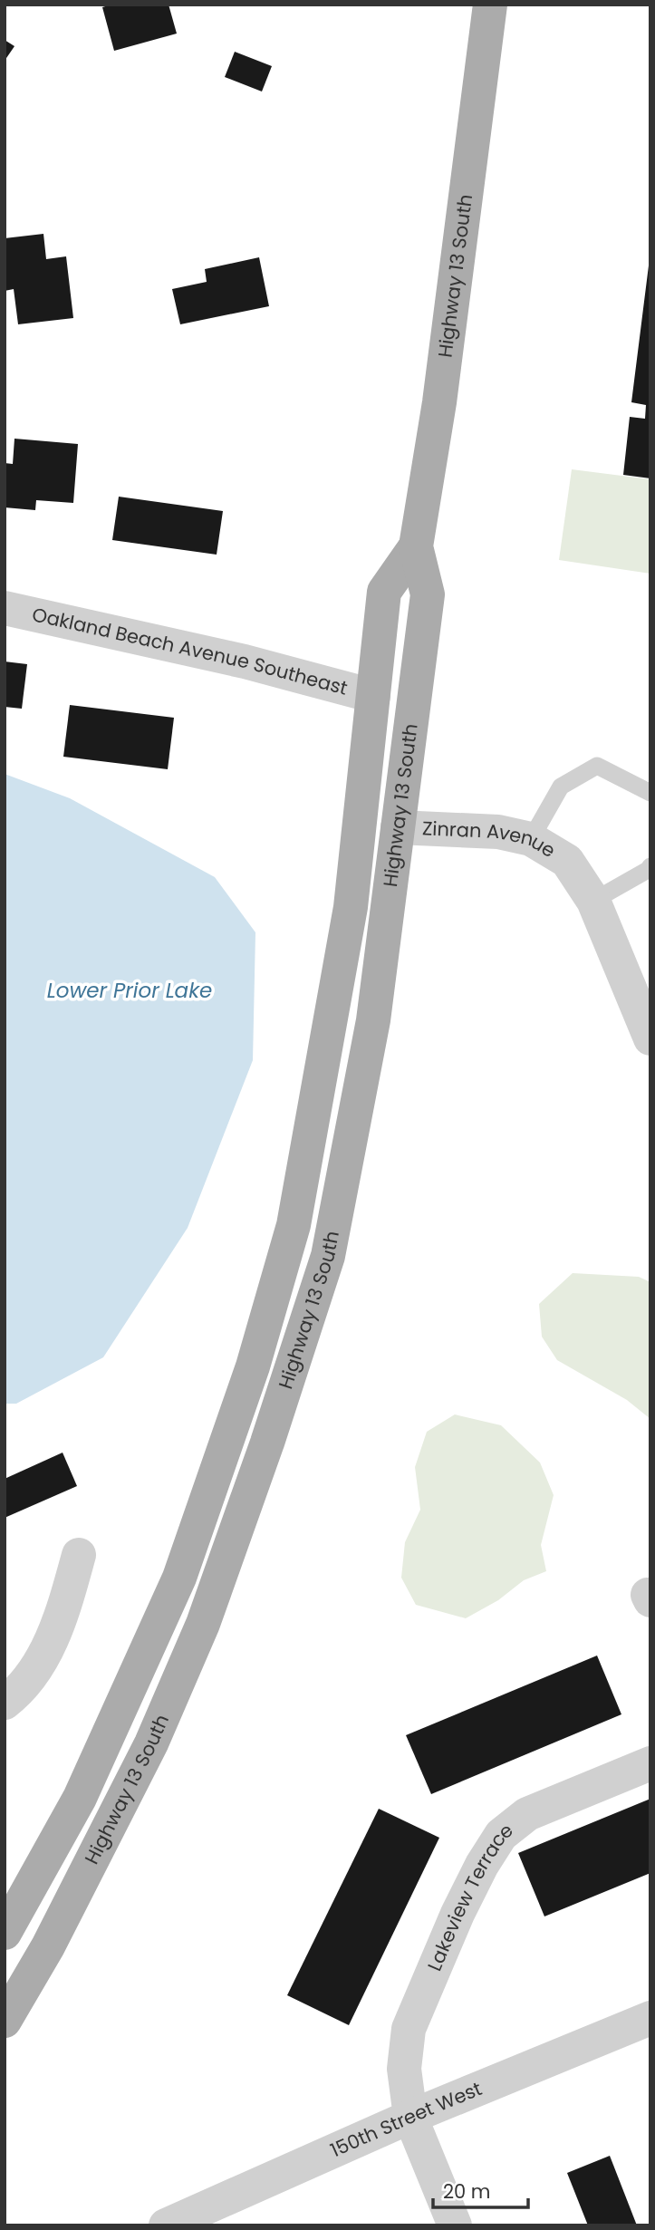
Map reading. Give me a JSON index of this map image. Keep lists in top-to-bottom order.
{
  "streets": {
    "main road": ["Highway 13 South"],
    "street": [
      "Oakland Beach Avenue Southeast",
      "Zinran Avenue",
      "Lakeview Terrace",
      "150th Street West"
    ]
  },
  "crossings": [
    ["Highway 13 South", "Oakland Beach Avenue Southeast"],
    ["Highway 13 South", "Zinran Avenue"],
    ["Lakeview Terrace", "150th Street West"]
  ],
  "water": ["Lower Prior Lake"],
  "scale_bar": "20 m"
}
